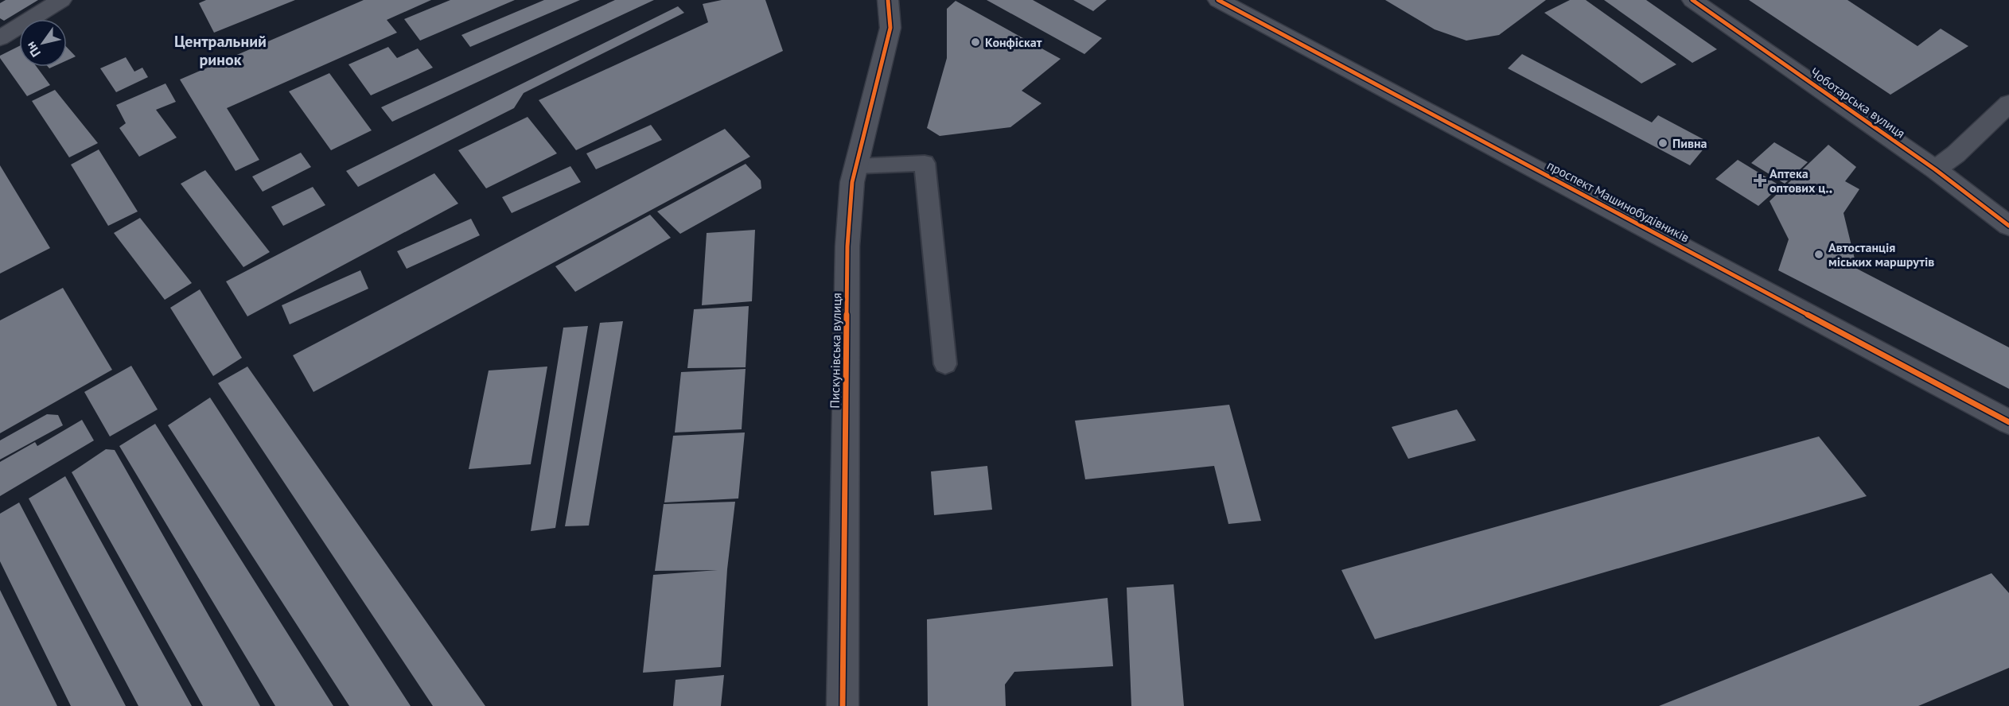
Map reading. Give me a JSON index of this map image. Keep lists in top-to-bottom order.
{
  "streets": {
    "street": ["Чоботарська вулиця", "проспект Машинобудівників", "Пискунівська вулиця"]
  },
  "districts": ["Центральний ринок"],
  "places": {
    "other": ["Конфіскат", "Пивна", "Автостанція міських маршрутів"],
    "health": ["Аптека оптових ц‥"]
  },
  "north": "bottom left"
}
